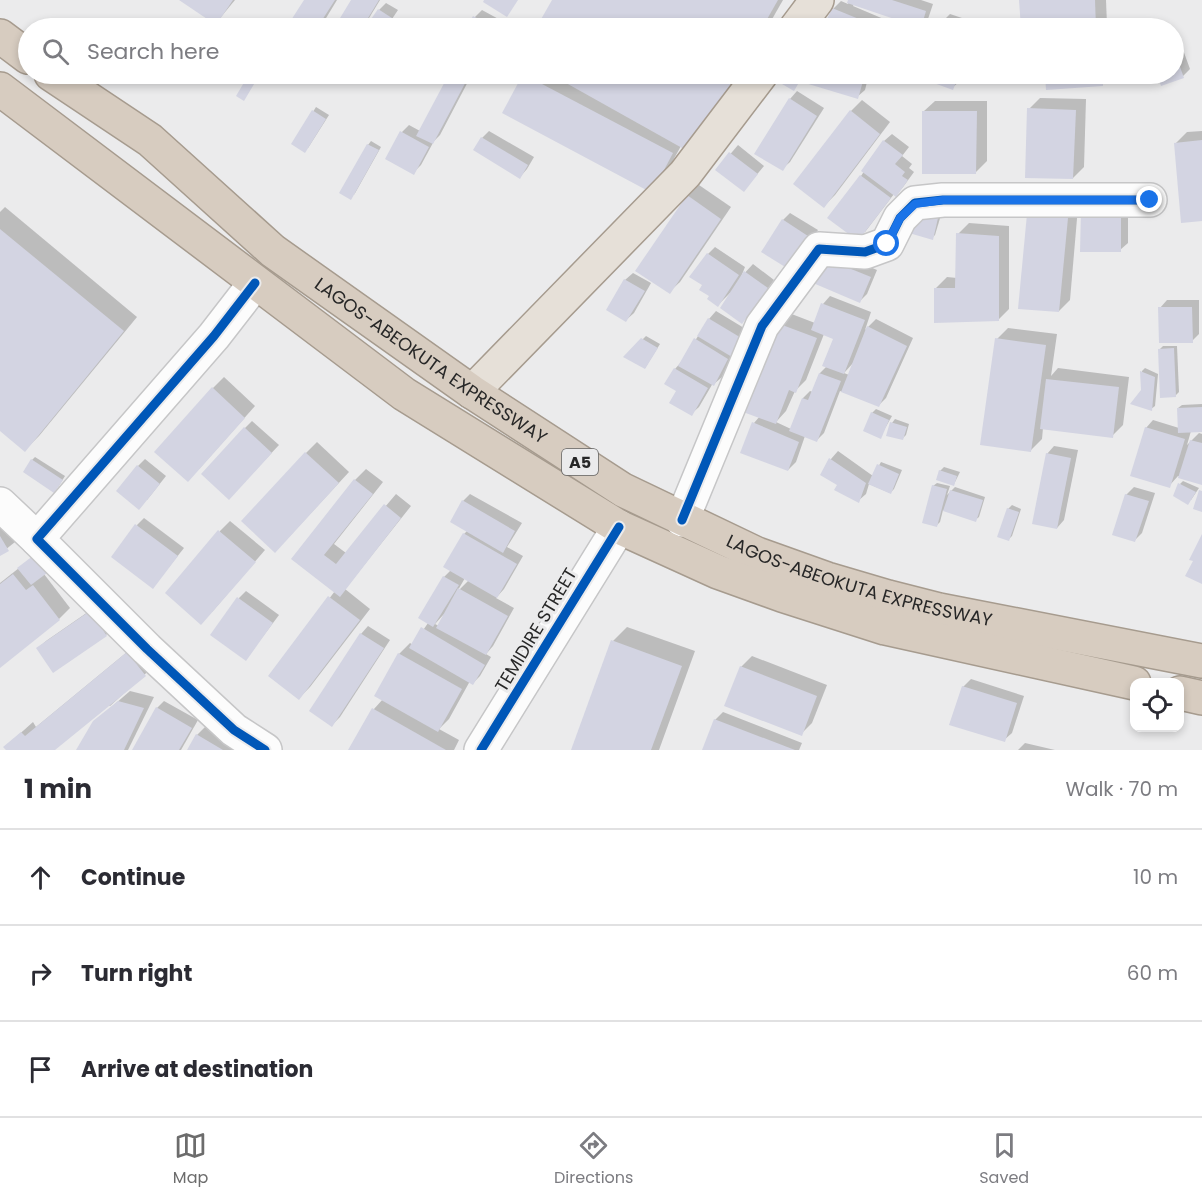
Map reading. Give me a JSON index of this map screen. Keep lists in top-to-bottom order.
{
  "streets": {
    "highway": ["LAGOS-ABEOKUTA EXPRESSWAY", "A5"],
    "street": ["TEMIDIRE STREET"]
  },
  "crossings": [
    ["LAGOS-ABEOKUTA EXPRESSWAY", "TEMIDIRE STREET"]
  ],
  "page": {
    "search": "Search here",
    "heading": ["1 min", "Walk · 70 m"],
    "list": [
      ["Continue", "10 m"],
      ["Turn right", "60 m"],
      "Arrive at destination"
    ],
    "nav": ["Map", "Directions", "Saved"]
  }
}
